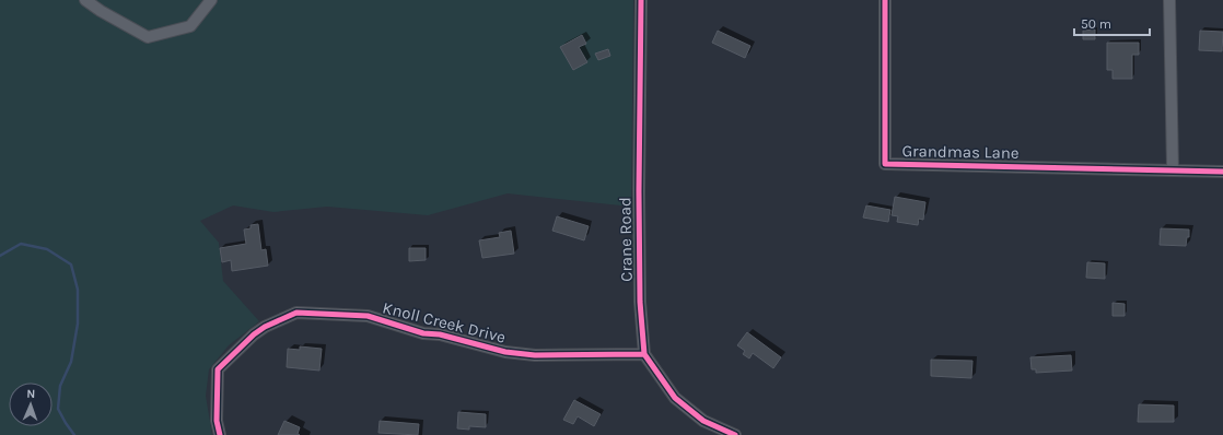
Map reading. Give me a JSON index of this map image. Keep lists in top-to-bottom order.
{
  "streets": {
    "street": ["Grandmas Lane", "Crane Road", "Knoll Creek Drive"]
  },
  "crossings": [
    ["Crane Road", "Knoll Creek Drive"]
  ],
  "scale_bar": "50 m",
  "north": "top"
}
